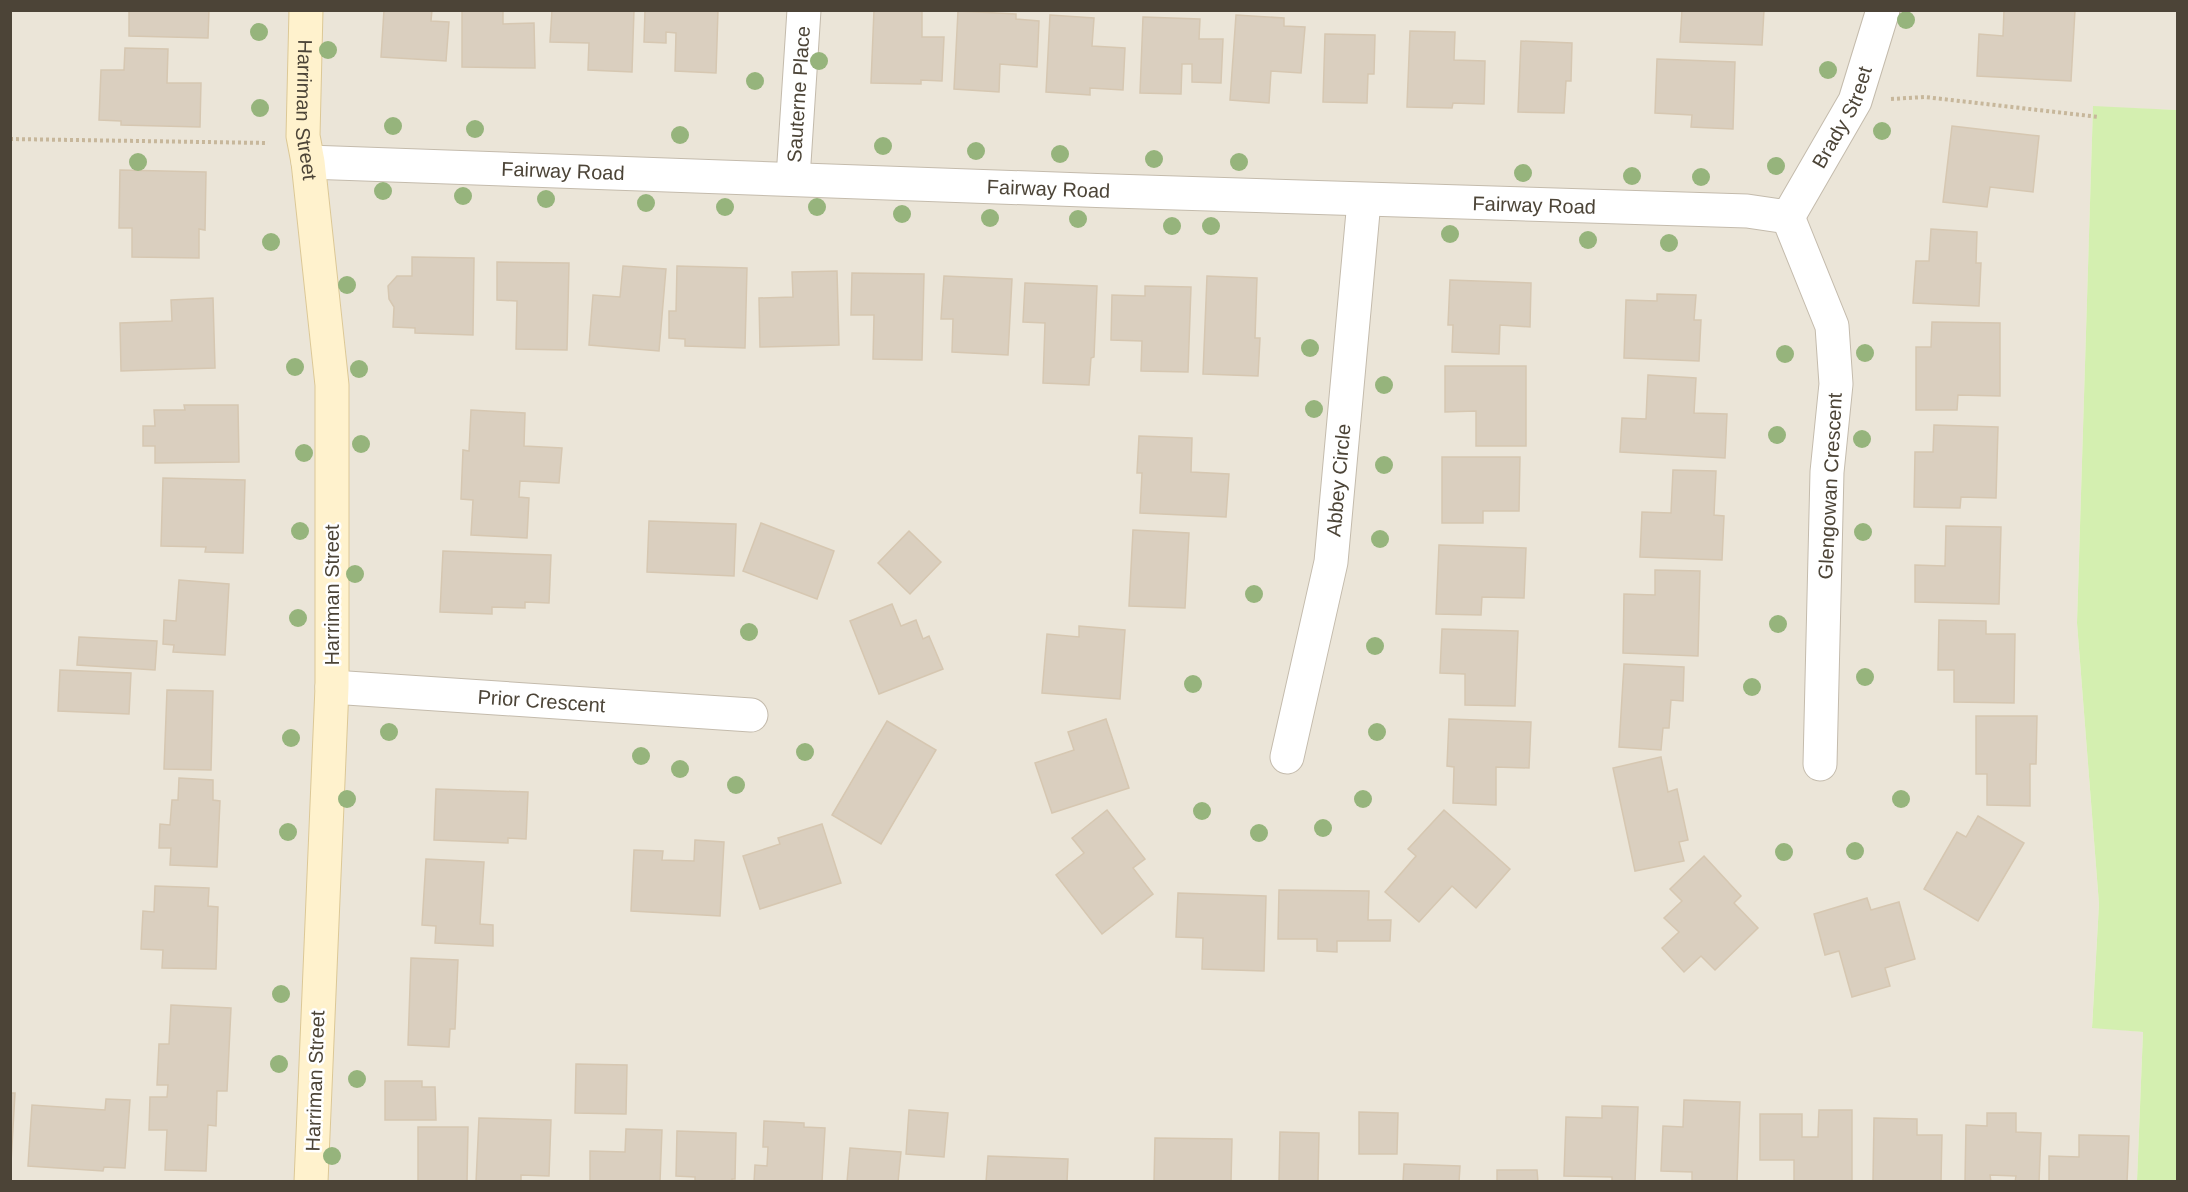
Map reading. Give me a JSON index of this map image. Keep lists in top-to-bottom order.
{
  "streets": {
    "street": [
      "Sauterne Place",
      "Harriman Street",
      "Brady Street",
      "Fairway Road",
      "Abbey Circle",
      "Glengowan Crescent",
      "Prior Crescent"
    ]
  },
  "crossings": [
    ["Sauterne Place", "Fairway Road"],
    ["Harriman Street", "Fairway Road"],
    ["Harriman Street", "Prior Crescent"],
    ["Brady Street", "Fairway Road"],
    ["Brady Street", "Glengowan Crescent"],
    ["Fairway Road", "Abbey Circle"],
    ["Fairway Road", "Glengowan Crescent"]
  ]
}
